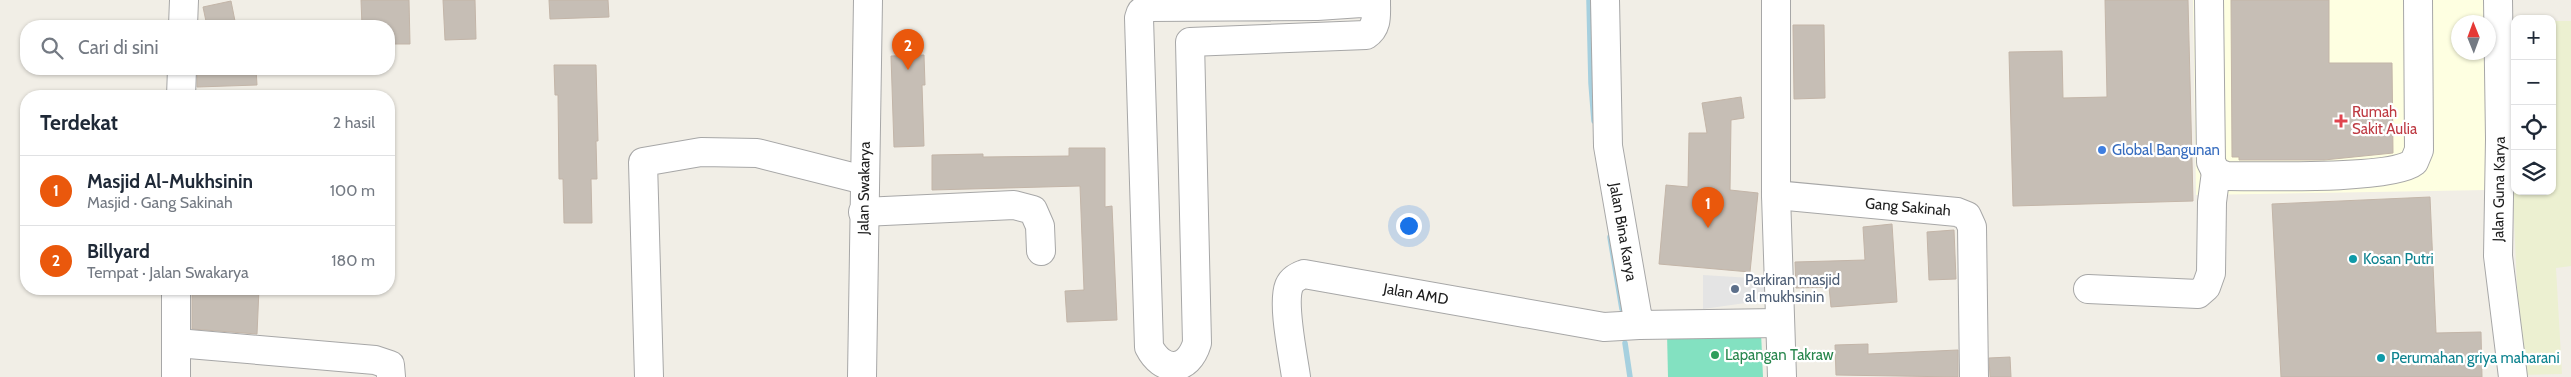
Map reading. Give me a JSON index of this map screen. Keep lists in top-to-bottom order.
{
  "streets": {
    "street": [
      "Jalan Swakarya",
      "Jalan Guna Karya",
      "Gang Sakinah",
      "Jalan Bina Karya",
      "Jalan AMD"
    ]
  },
  "crossings": [
    ["Jalan Bina Karya", "Jalan AMD"]
  ],
  "places": {
    "health": ["Rumah Sakit Aulia"],
    "other": [
      "Global Bangunan",
      "Kosan Putri",
      "Parkiran masjid al mukhsinin",
      "Lapangan Takraw",
      "Perumahan griya maharani"
    ]
  },
  "north": "top",
  "page": {
    "map_buttons": ["+", "−"],
    "search": "Cari di sini",
    "pins": ["2", "1"],
    "heading": ["Terdekat", "2 hasil"],
    "list": [
      {
        "mark": "1",
        "name": "Masjid Al-Mukhsinin",
        "note": "Masjid · Gang Sakinah",
        "value": "100 m"
      },
      {
        "mark": "2",
        "name": "Billyard",
        "note": "Tempat · Jalan Swakarya",
        "value": "180 m"
      }
    ]
  }
}
